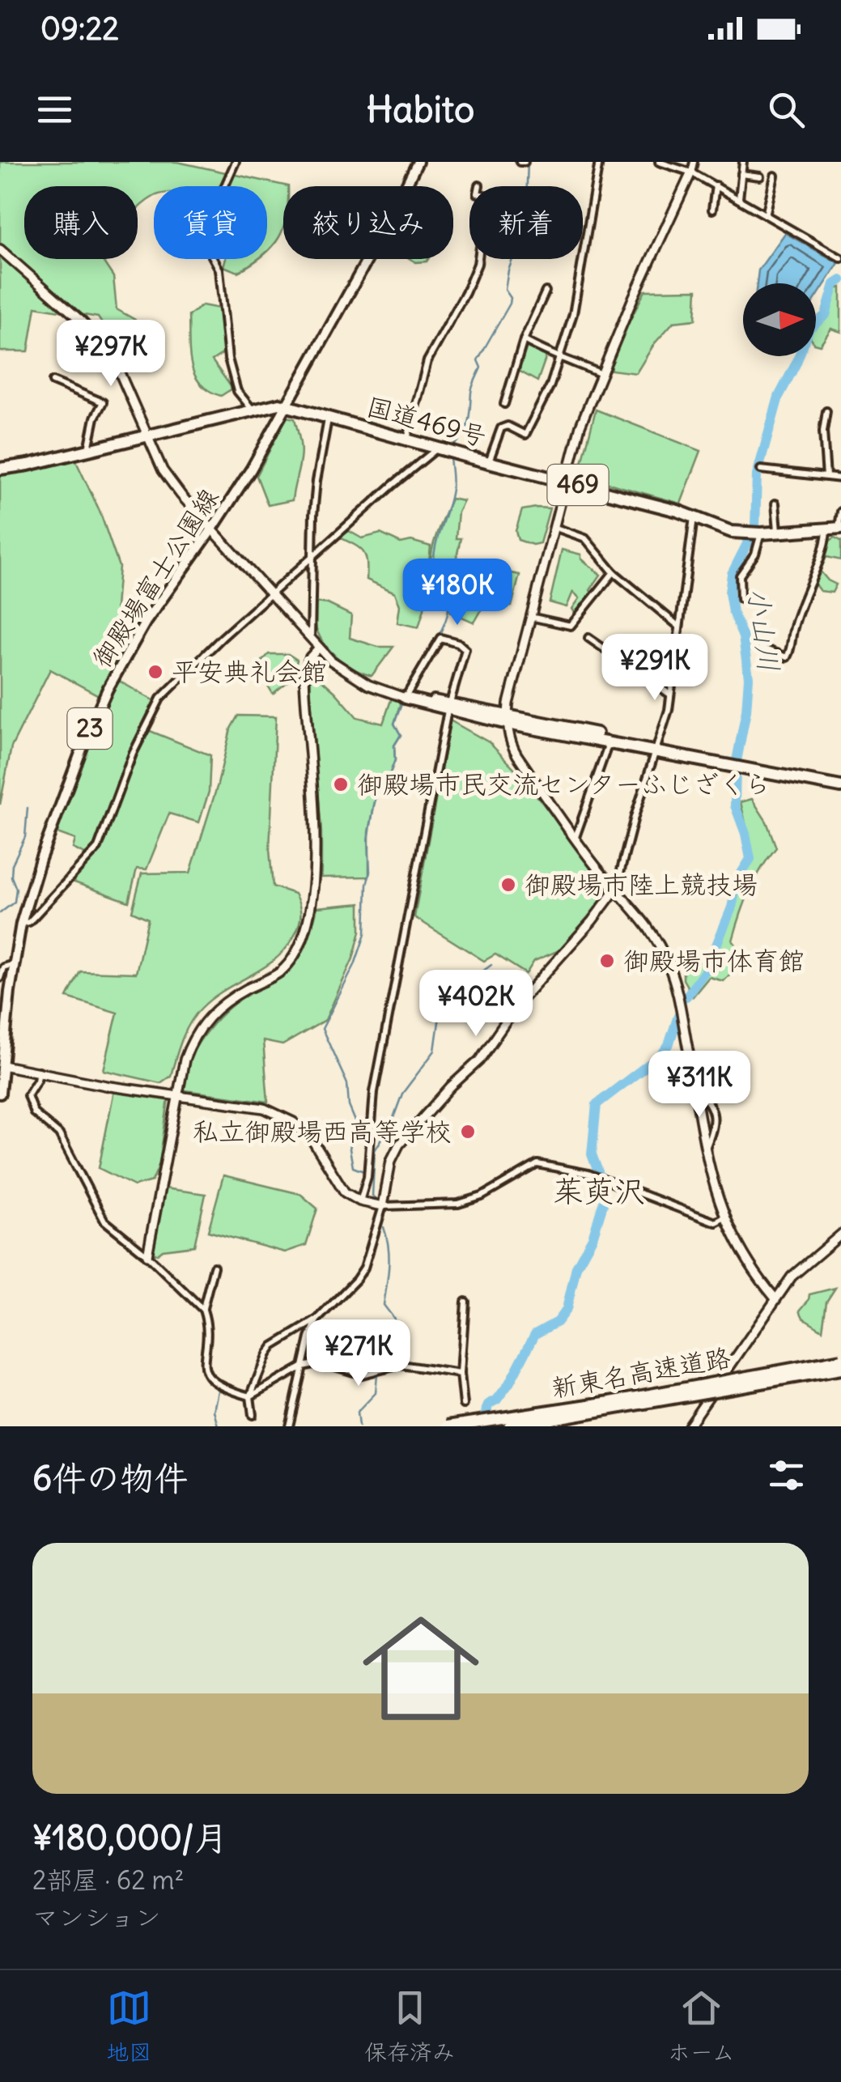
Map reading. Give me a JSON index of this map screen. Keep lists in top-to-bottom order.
{
  "streets": {
    "highway": ["国道469号", "469", "新東名高速道路"],
    "main road": ["御殿場富士公園線", "23"]
  },
  "crossings": [
    ["国道469号", "御殿場富士公園線"]
  ],
  "districts": ["茱萸沢"],
  "water": ["小山川"],
  "places": [
    "平安典礼会館",
    "御殿場市民交流センターふじざくら",
    "御殿場市陸上競技場",
    "御殿場市体育館",
    "私立御殿場西高等学校"
  ],
  "north": "right",
  "page": {
    "status": "09:22",
    "header": "Habito",
    "chip": [
      "購入",
      "賃貸",
      "絞り込み",
      "新着"
    ],
    "price": [
      "¥297K",
      "¥180K",
      "¥291K",
      "¥402K",
      "¥311K",
      "¥271K"
    ],
    "heading": "6件の物件",
    "list": [
      {
        "name": "¥180,000/月",
        "note": "2部屋 · 62 m² · マンション"
      }
    ],
    "tabs": ["地図", "保存済み", "ホーム"]
  }
}
